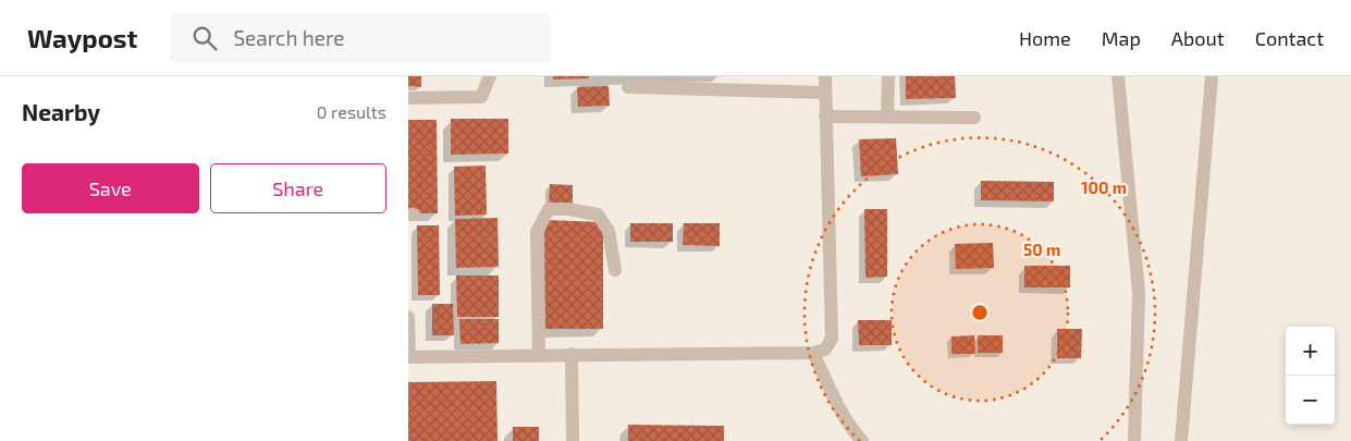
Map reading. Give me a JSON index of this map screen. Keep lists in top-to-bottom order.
{
  "page": {
    "header": "Waypost",
    "search": "Search here",
    "nav": [
      "Home",
      "Map",
      "About",
      "Contact"
    ],
    "heading": ["Nearby", "0 results"],
    "buttons": ["Save", "Share"],
    "map_buttons": ["+", "−"]
  },
  "rings": ["100 m", "50 m"]
}
